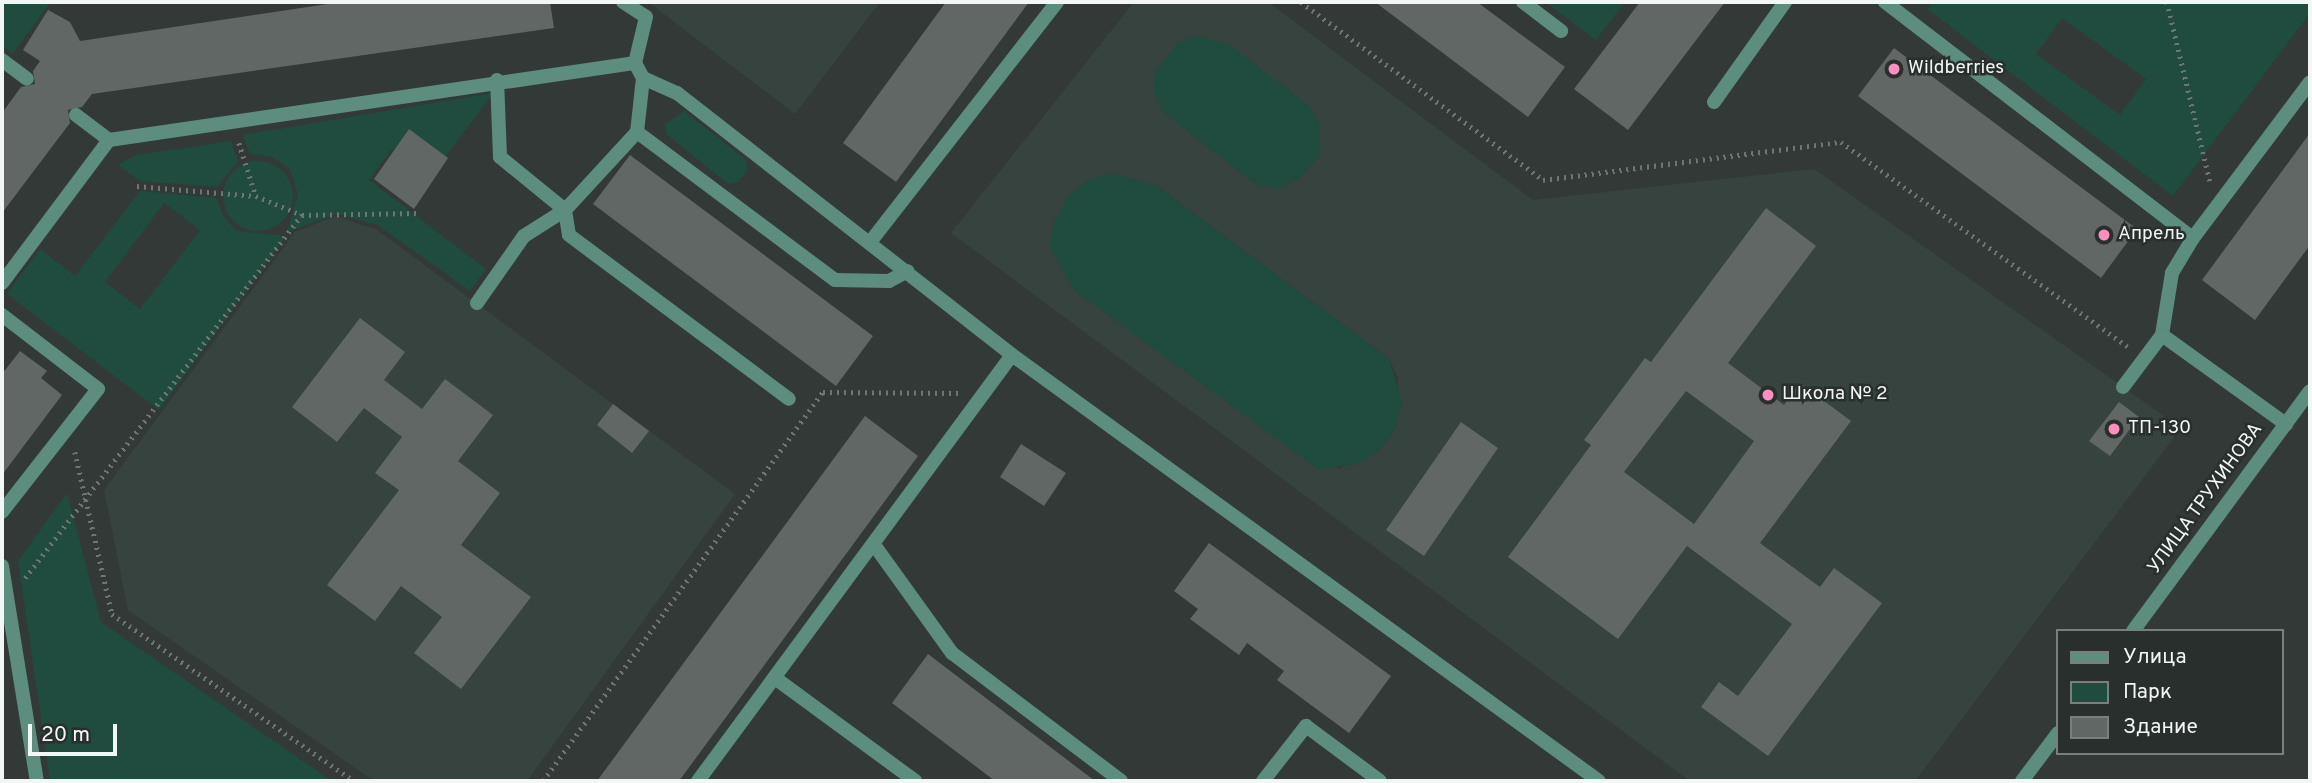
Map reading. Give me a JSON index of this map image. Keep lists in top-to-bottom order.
{
  "streets": {
    "street": ["УЛИЦА ТРУХИНОВА"]
  },
  "places": [
    "Wildberries",
    "Апрель",
    "Школа № 2",
    "ТП-130"
  ],
  "legend": ["Улица", "Парк", "Здание"],
  "scale_bar": "20 m"
}
